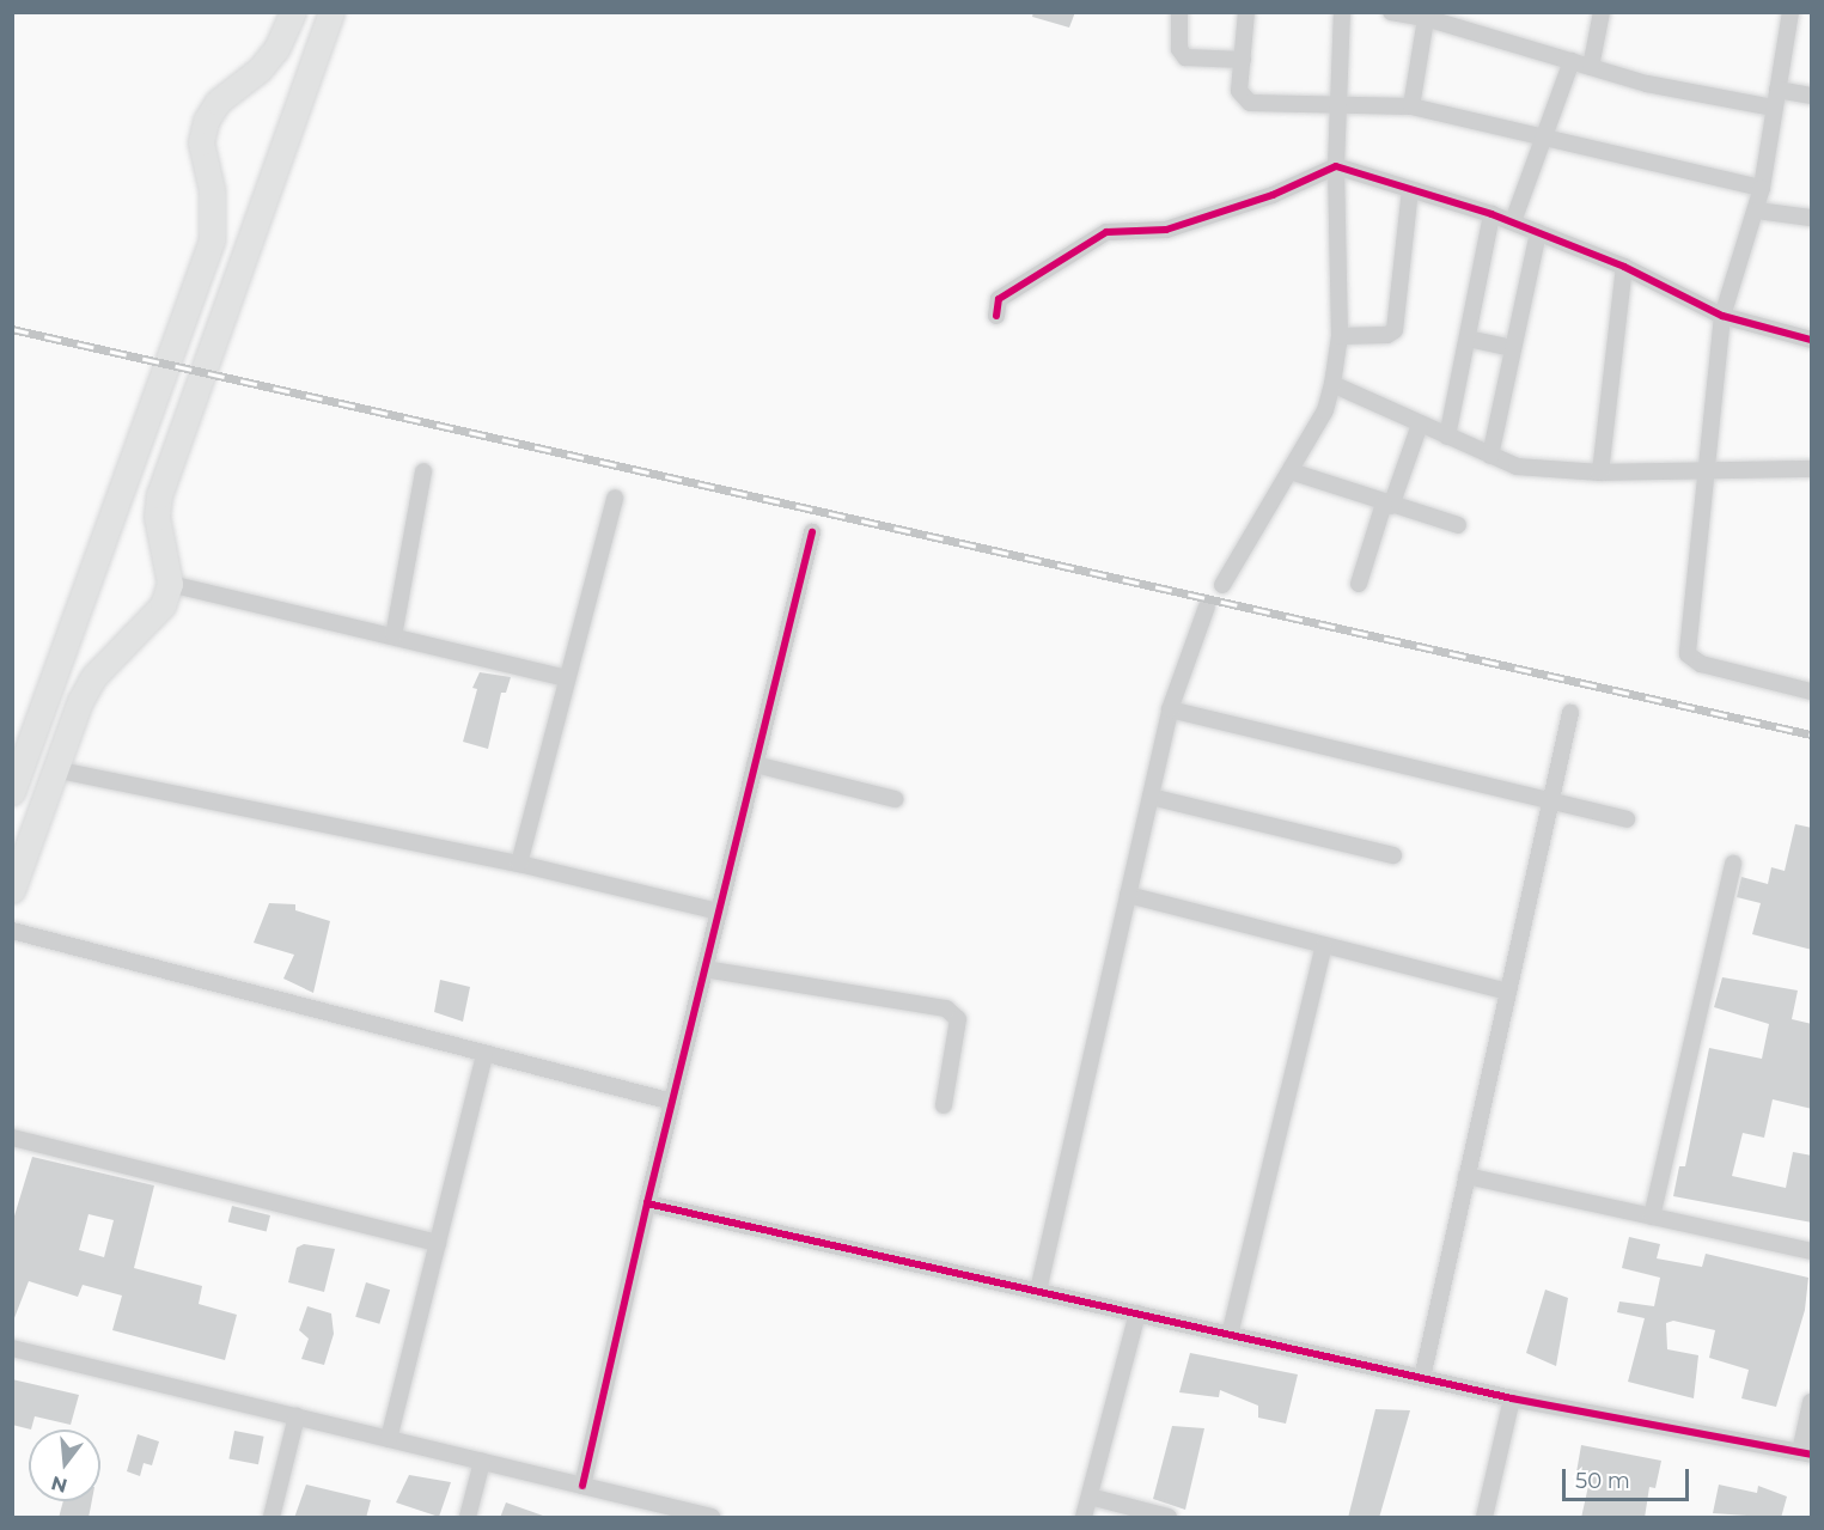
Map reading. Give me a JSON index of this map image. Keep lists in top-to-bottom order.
{
  "scale_bar": "50 m",
  "north": "bottom"
}
